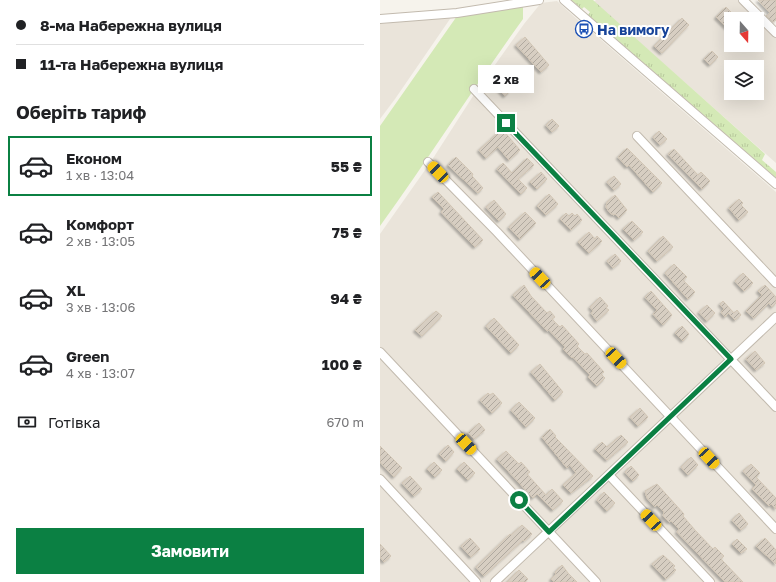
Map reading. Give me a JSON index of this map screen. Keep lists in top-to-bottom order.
{
  "places": {
    "bus stop": ["На вимогу"]
  },
  "north": "bottom",
  "page": {
    "banner": ["8-ма Набережна вулиця", "11-та Набережна вулиця"],
    "bubble": "2 хв",
    "heading": "Оберіть тариф",
    "list": [
      {
        "name": "Економ",
        "note": "1 хв · 13:04",
        "value": "55 ₴"
      },
      {
        "name": "Комфорт",
        "note": "2 хв · 13:05",
        "value": "75 ₴"
      },
      {
        "name": "XL",
        "note": "3 хв · 13:06",
        "value": "94 ₴"
      },
      {
        "name": "Green",
        "note": "4 хв · 13:07",
        "value": "100 ₴"
      }
    ],
    "pay": ["Готівка", "670 m"],
    "buttons": "Замовити"
  }
}
